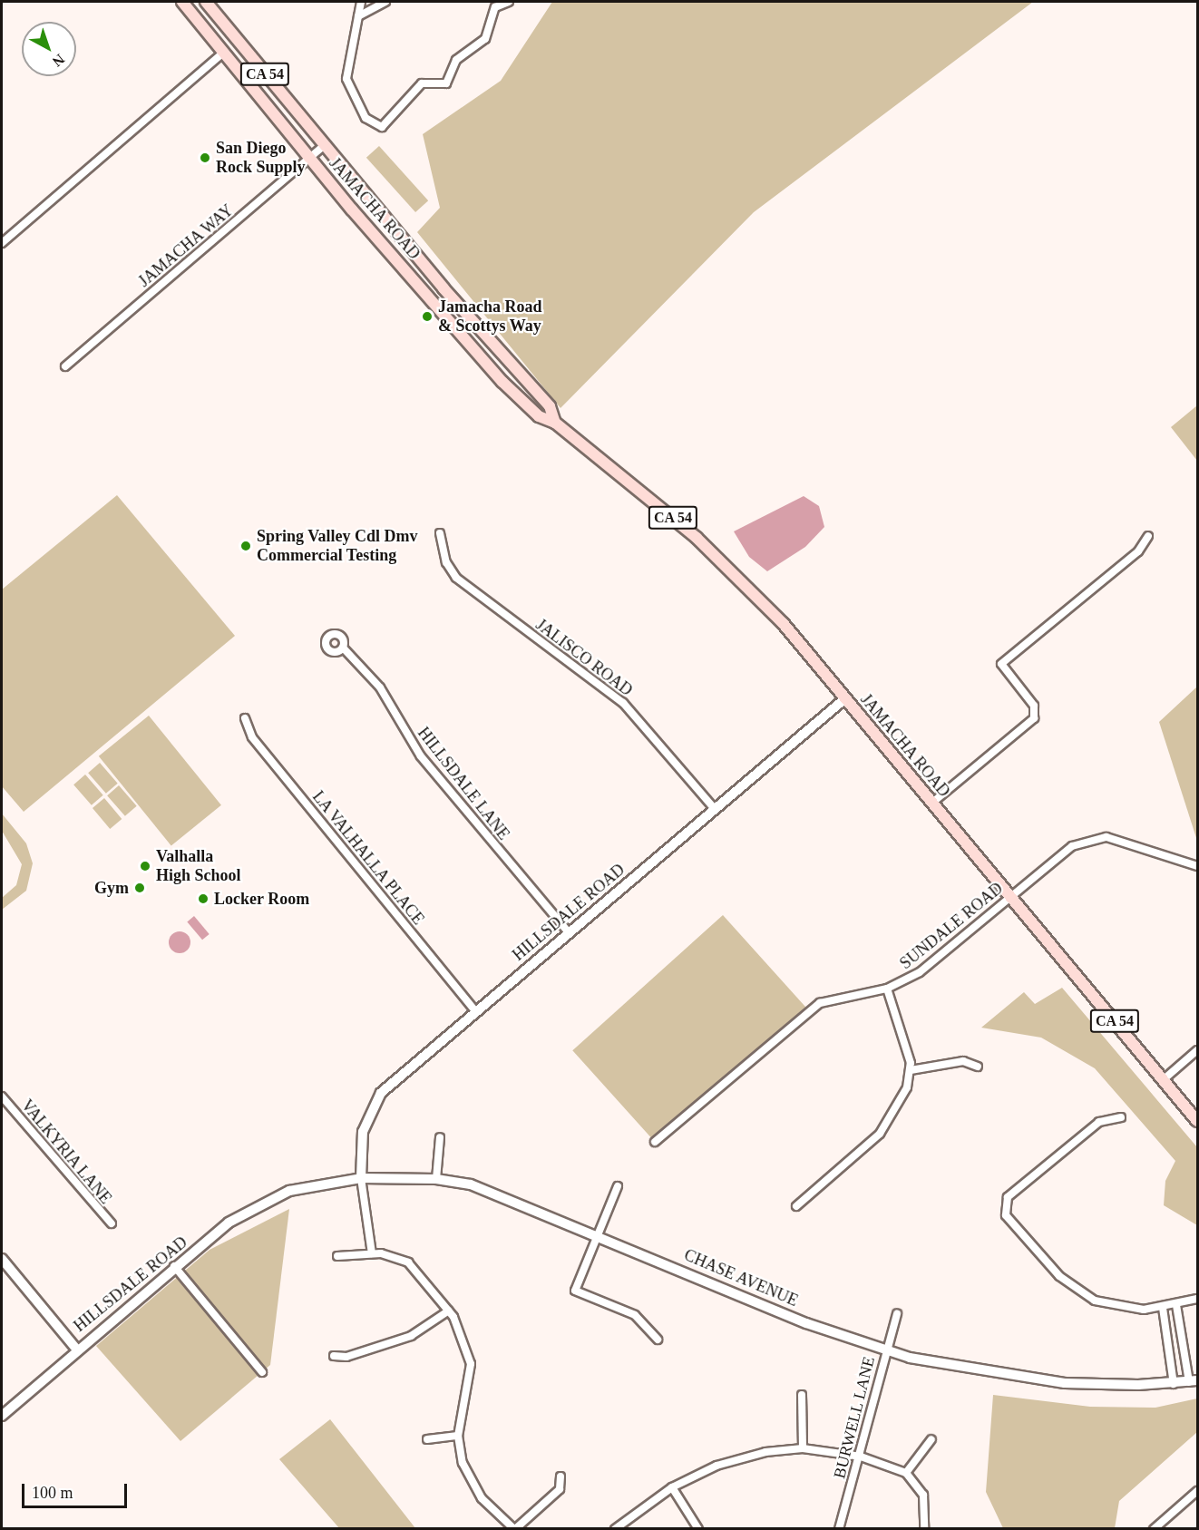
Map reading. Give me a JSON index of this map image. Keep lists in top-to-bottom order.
{
  "streets": {
    "main road": [
      "CA 54",
      "JAMACHA ROAD",
      "HILLSDALE ROAD",
      "CHASE AVENUE"
    ],
    "street": [
      "JAMACHA WAY",
      "JALISCO ROAD",
      "HILLSDALE LANE",
      "LA VALHALLA PLACE",
      "SUNDALE ROAD",
      "VALKYRIA LANE",
      "BURWELL LANE"
    ]
  },
  "crossings": [
    ["JAMACHA ROAD", "JAMACHA WAY"],
    ["JAMACHA ROAD", "HILLSDALE ROAD"],
    ["JAMACHA ROAD", "SUNDALE ROAD"],
    ["JALISCO ROAD", "HILLSDALE ROAD"],
    ["HILLSDALE LANE", "HILLSDALE ROAD"],
    ["LA VALHALLA PLACE", "HILLSDALE ROAD"],
    ["HILLSDALE ROAD", "CHASE AVENUE"],
    ["CHASE AVENUE", "BURWELL LANE"]
  ],
  "places": [
    "San Diego Rock Supply",
    "Jamacha Road & Scottys Way",
    "Spring Valley Cdl Dmv Commercial Testing",
    "Valhalla High School",
    "Gym",
    "Locker Room"
  ],
  "scale_bar": "100 m",
  "north": "bottom right"
}
